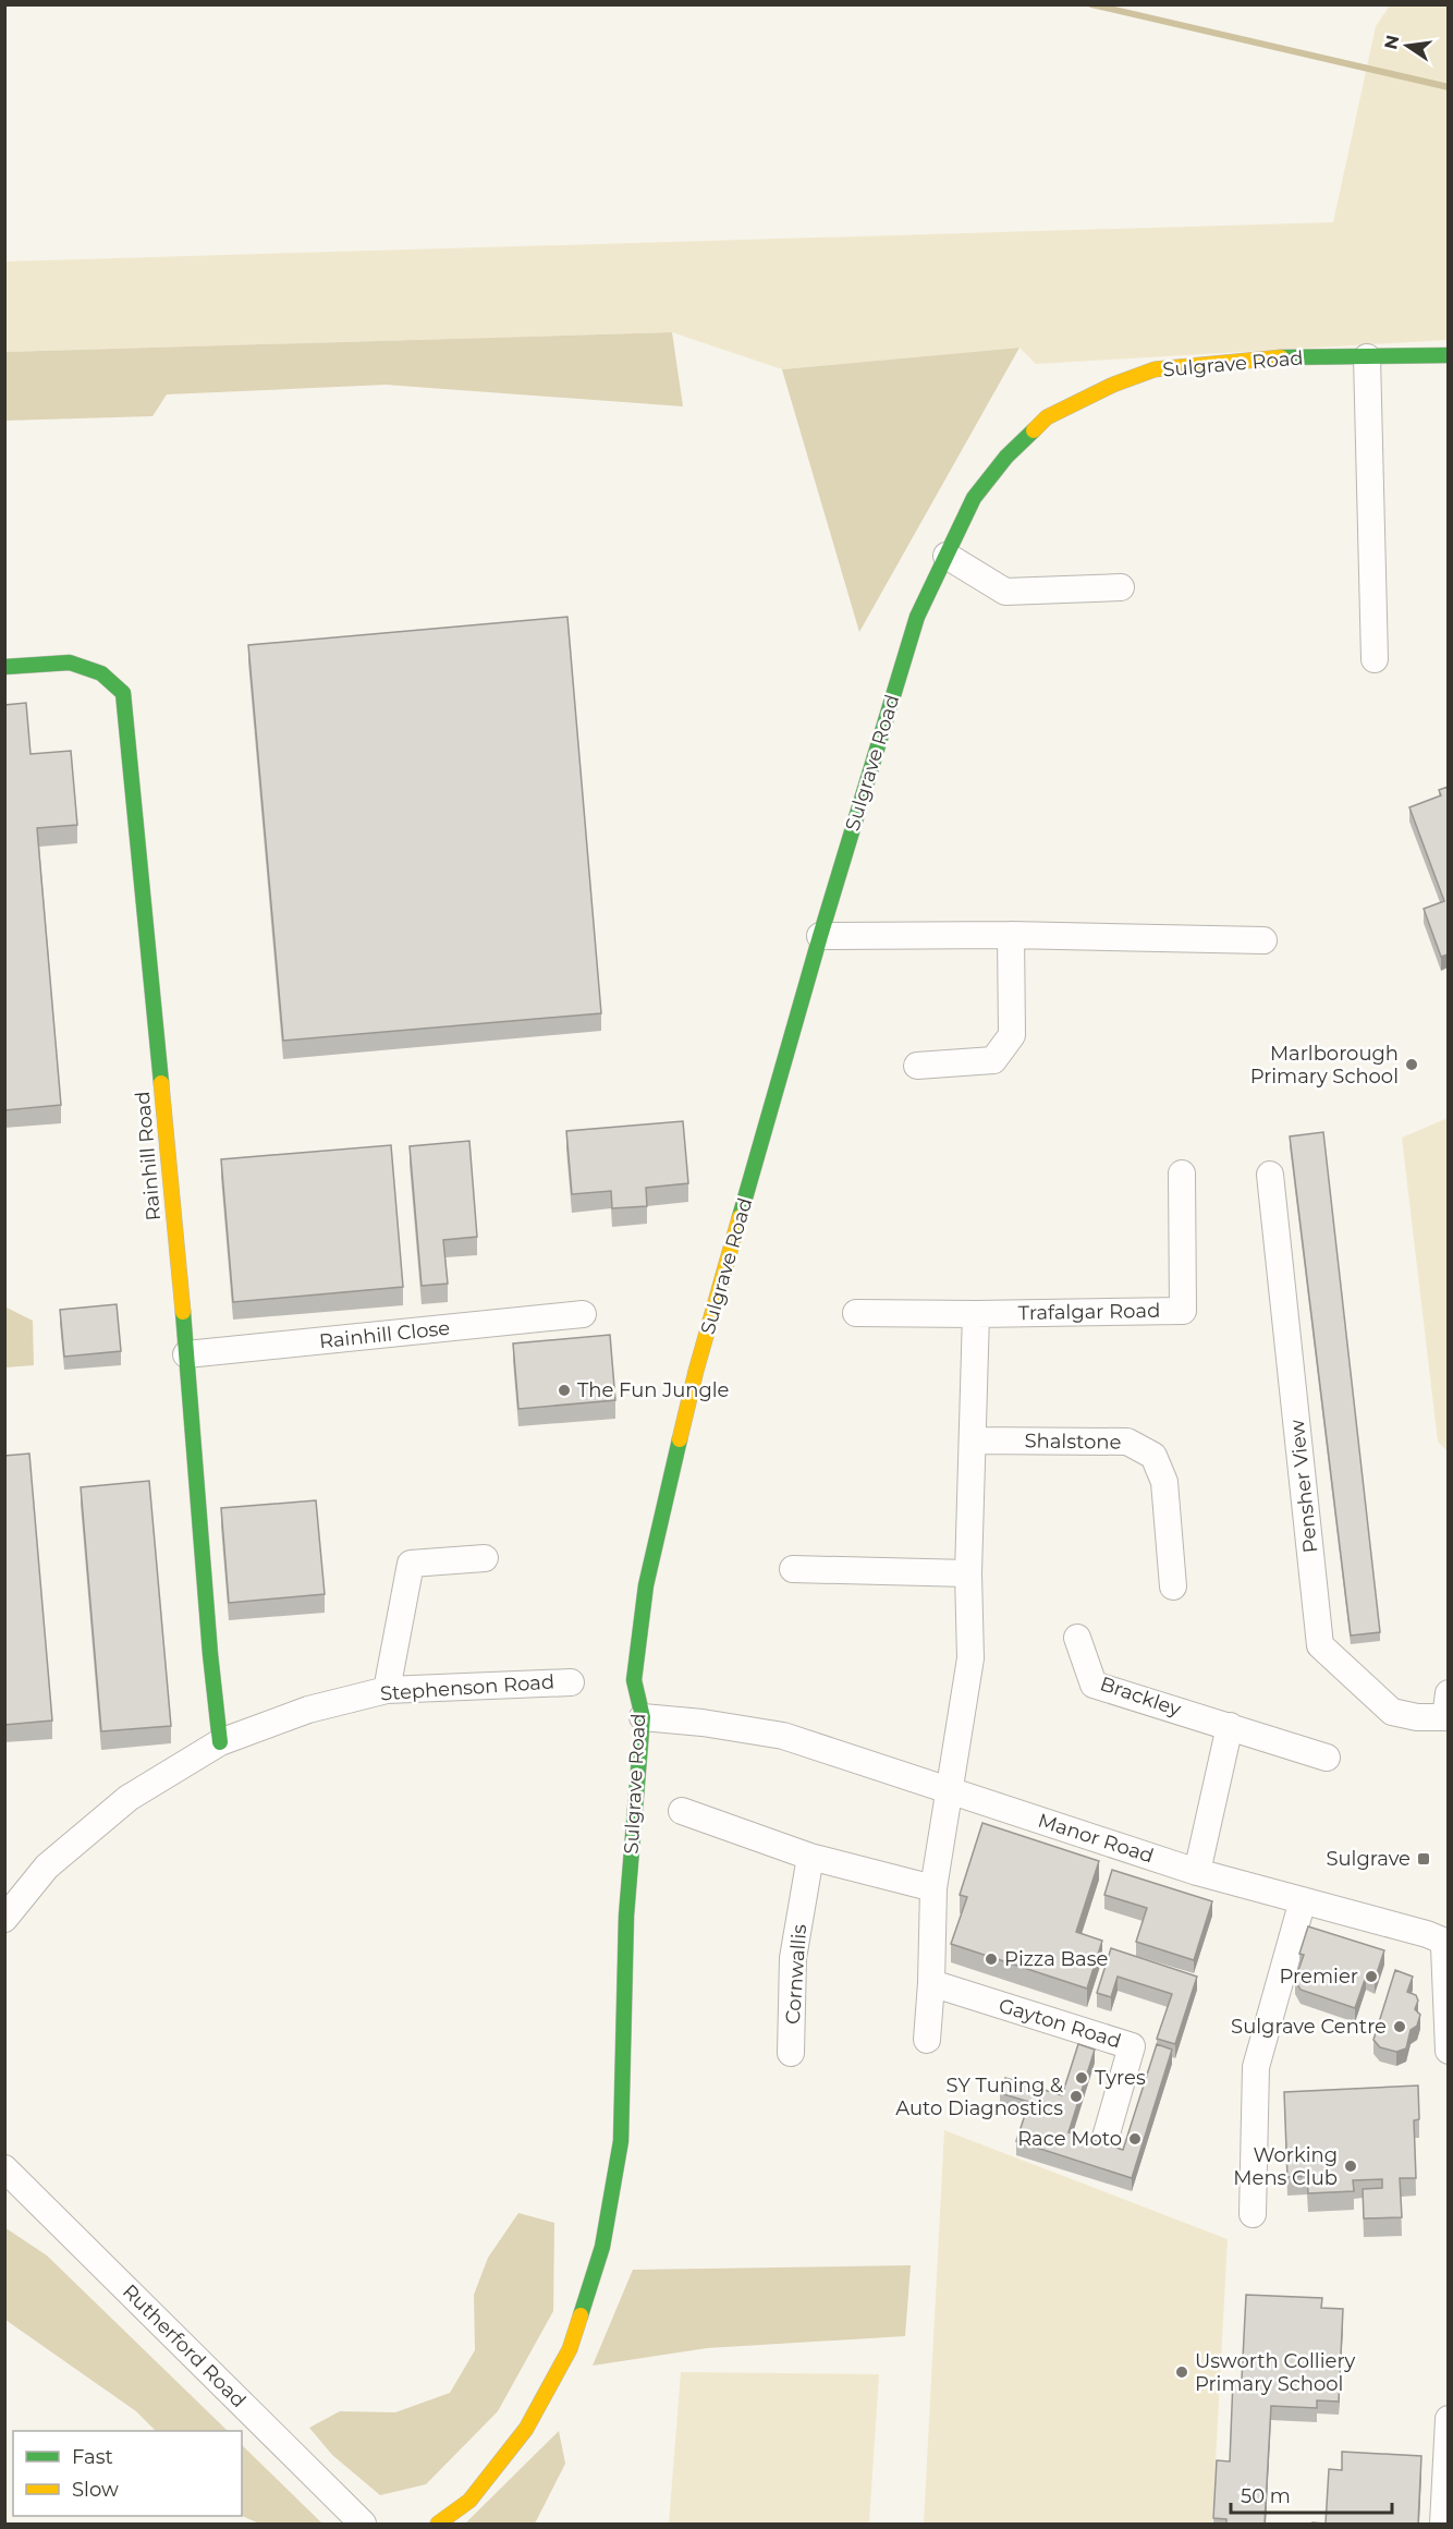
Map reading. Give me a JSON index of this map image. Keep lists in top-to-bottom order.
{
  "streets": {
    "street": [
      "Sulgrave Road",
      "Rainhill Road",
      "Trafalgar Road",
      "Rainhill Close",
      "Shalstone",
      "Pensher View",
      "Stephenson Road",
      "Brackley",
      "Manor Road",
      "Cornwallis",
      "Gayton Road",
      "Rutherford Road"
    ]
  },
  "crossings": [
    ["Sulgrave Road", "Manor Road"],
    ["Rainhill Road", "Rainhill Close"],
    ["Rainhill Road", "Stephenson Road"]
  ],
  "places": {
    "other": [
      "Marlborough Primary School",
      "The Fun Jungle",
      "Pizza Base",
      "Premier",
      "Sulgrave Centre",
      "Tyres",
      "SY Tuning & Auto Diagnostics",
      "Race Moto",
      "Working Mens Club",
      "Usworth Colliery Primary School"
    ],
    "transit": ["Sulgrave"]
  },
  "legend": ["Fast", "Slow"],
  "scale_bar": "50 m",
  "north": "left"
}
